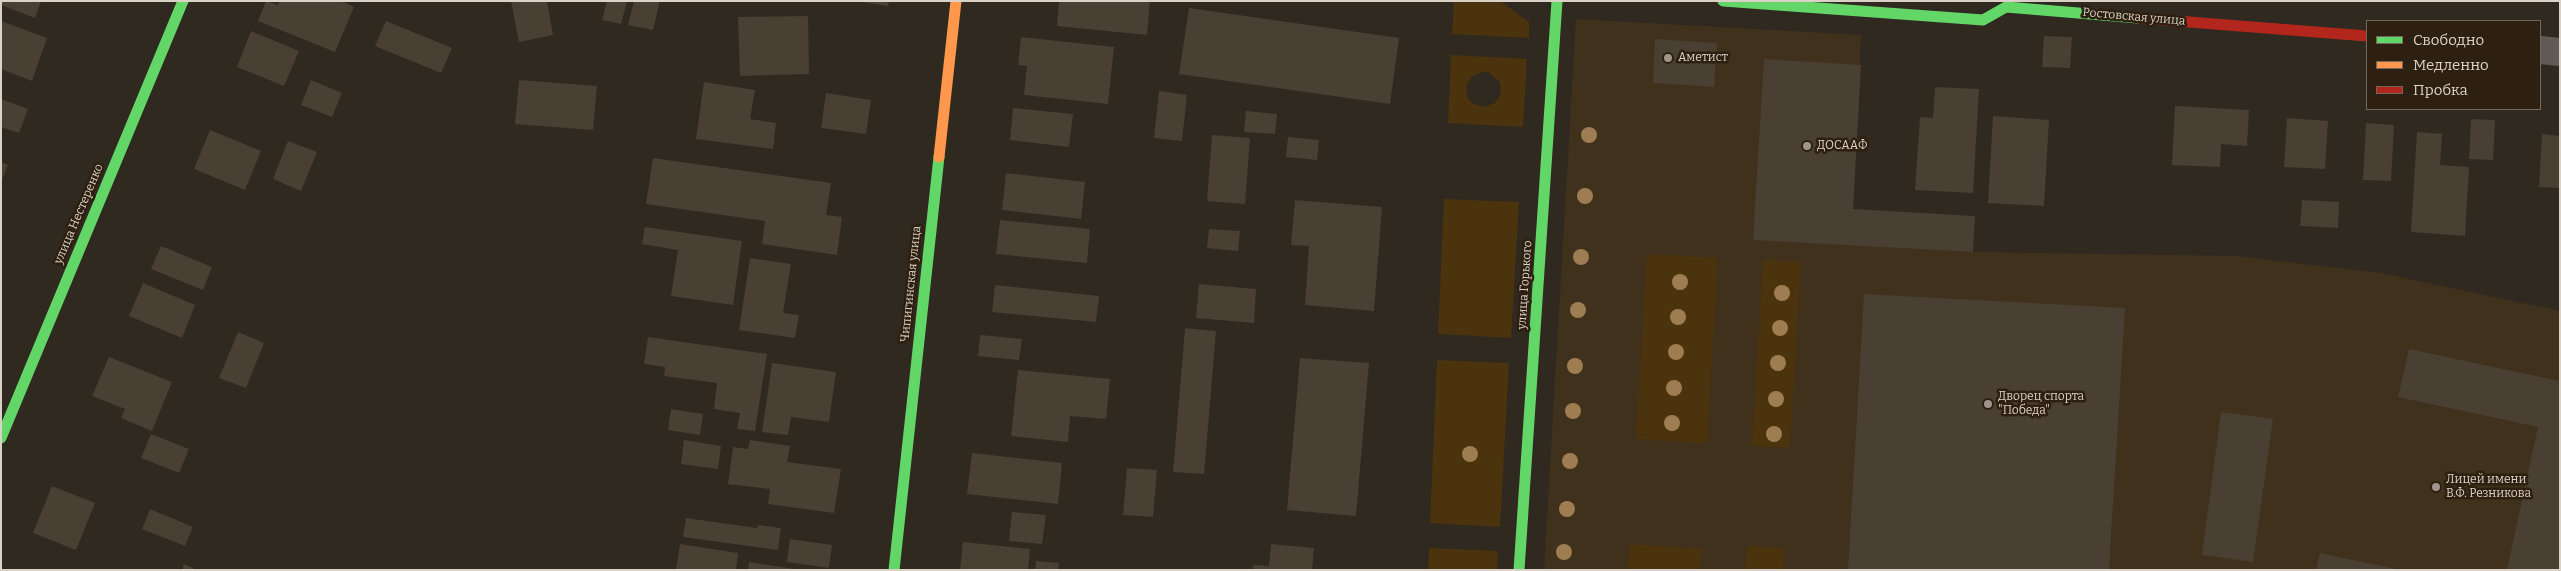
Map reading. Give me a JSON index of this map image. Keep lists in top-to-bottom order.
{
  "streets": {
    "street": [
      "Ростовская улица",
      "улица Нестеренко",
      "Чипигинская улица",
      "улица Горького"
    ]
  },
  "places": [
    "Аметист",
    "ДОСААФ",
    "Дворец спорта \"Победа\"",
    "Лицей имени В.Ф. Резникова"
  ],
  "legend": ["Свободно", "Медленно", "Пробка"]
}
